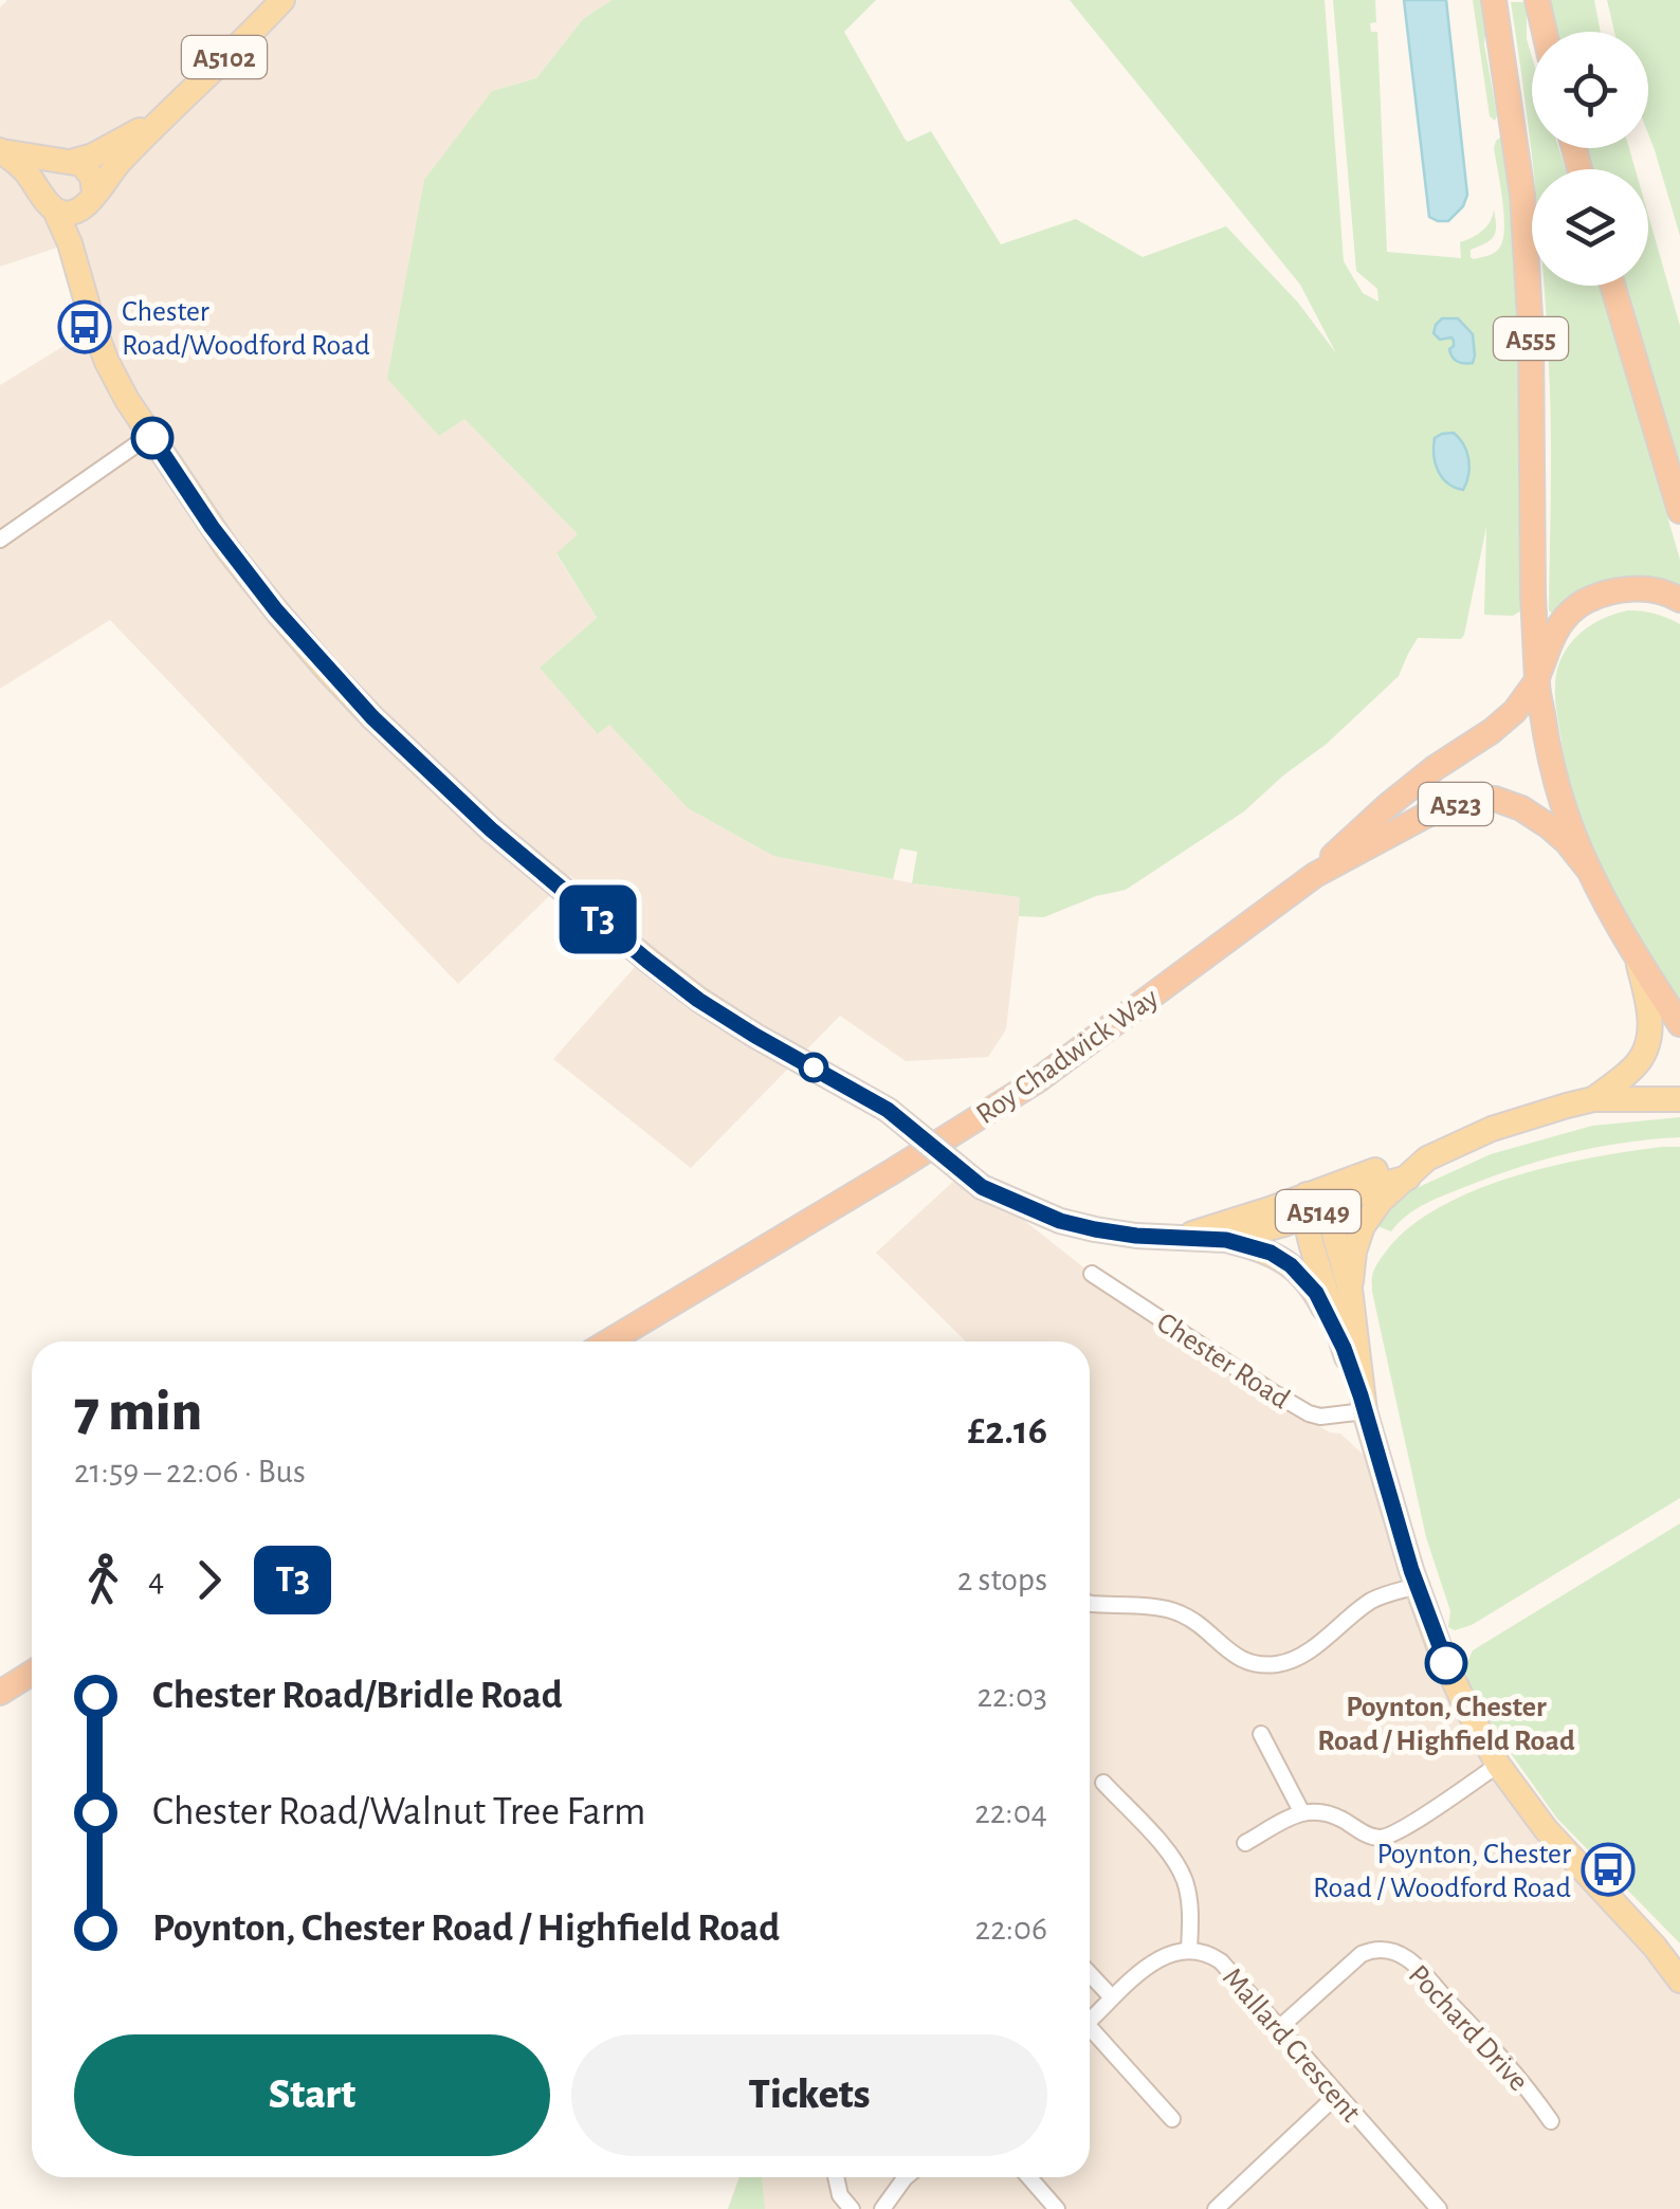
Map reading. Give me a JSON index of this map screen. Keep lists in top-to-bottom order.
{
  "streets": {
    "highway": ["A555", "A523", "Roy Chadwick Way"],
    "main road": ["A5102", "A5149"],
    "street": ["Chester Road", "Pochard Drive", "Mallard Crescent"]
  },
  "crossings": [
    ["A5102", "A5149"],
    ["A555", "Roy Chadwick Way"],
    ["A555", "A5149"],
    ["A5149", "Chester Road"],
    ["Pochard Drive", "Mallard Crescent"]
  ],
  "places": {
    "bus stop": ["Chester Road/Woodford Road", "Poynton, Chester Road / Woodford Road"],
    "other": ["Poynton, Chester Road / Highfield Road"]
  },
  "lines": ["bus line T3"],
  "page": {
    "on_map": "T3",
    "heading": ["7 min", "21:59 – 22:06 · Bus", "£2.16"],
    "legs": ["4", "T3", "2 stops"],
    "list": [
      {
        "name": "Chester Road/Bridle Road",
        "value": "22:03"
      },
      {
        "name": "Chester Road/Walnut Tree Farm",
        "value": "22:04"
      },
      {
        "name": "Poynton, Chester Road / Highfield Road",
        "value": "22:06"
      }
    ],
    "buttons": ["Start", "Tickets"]
  }
}
